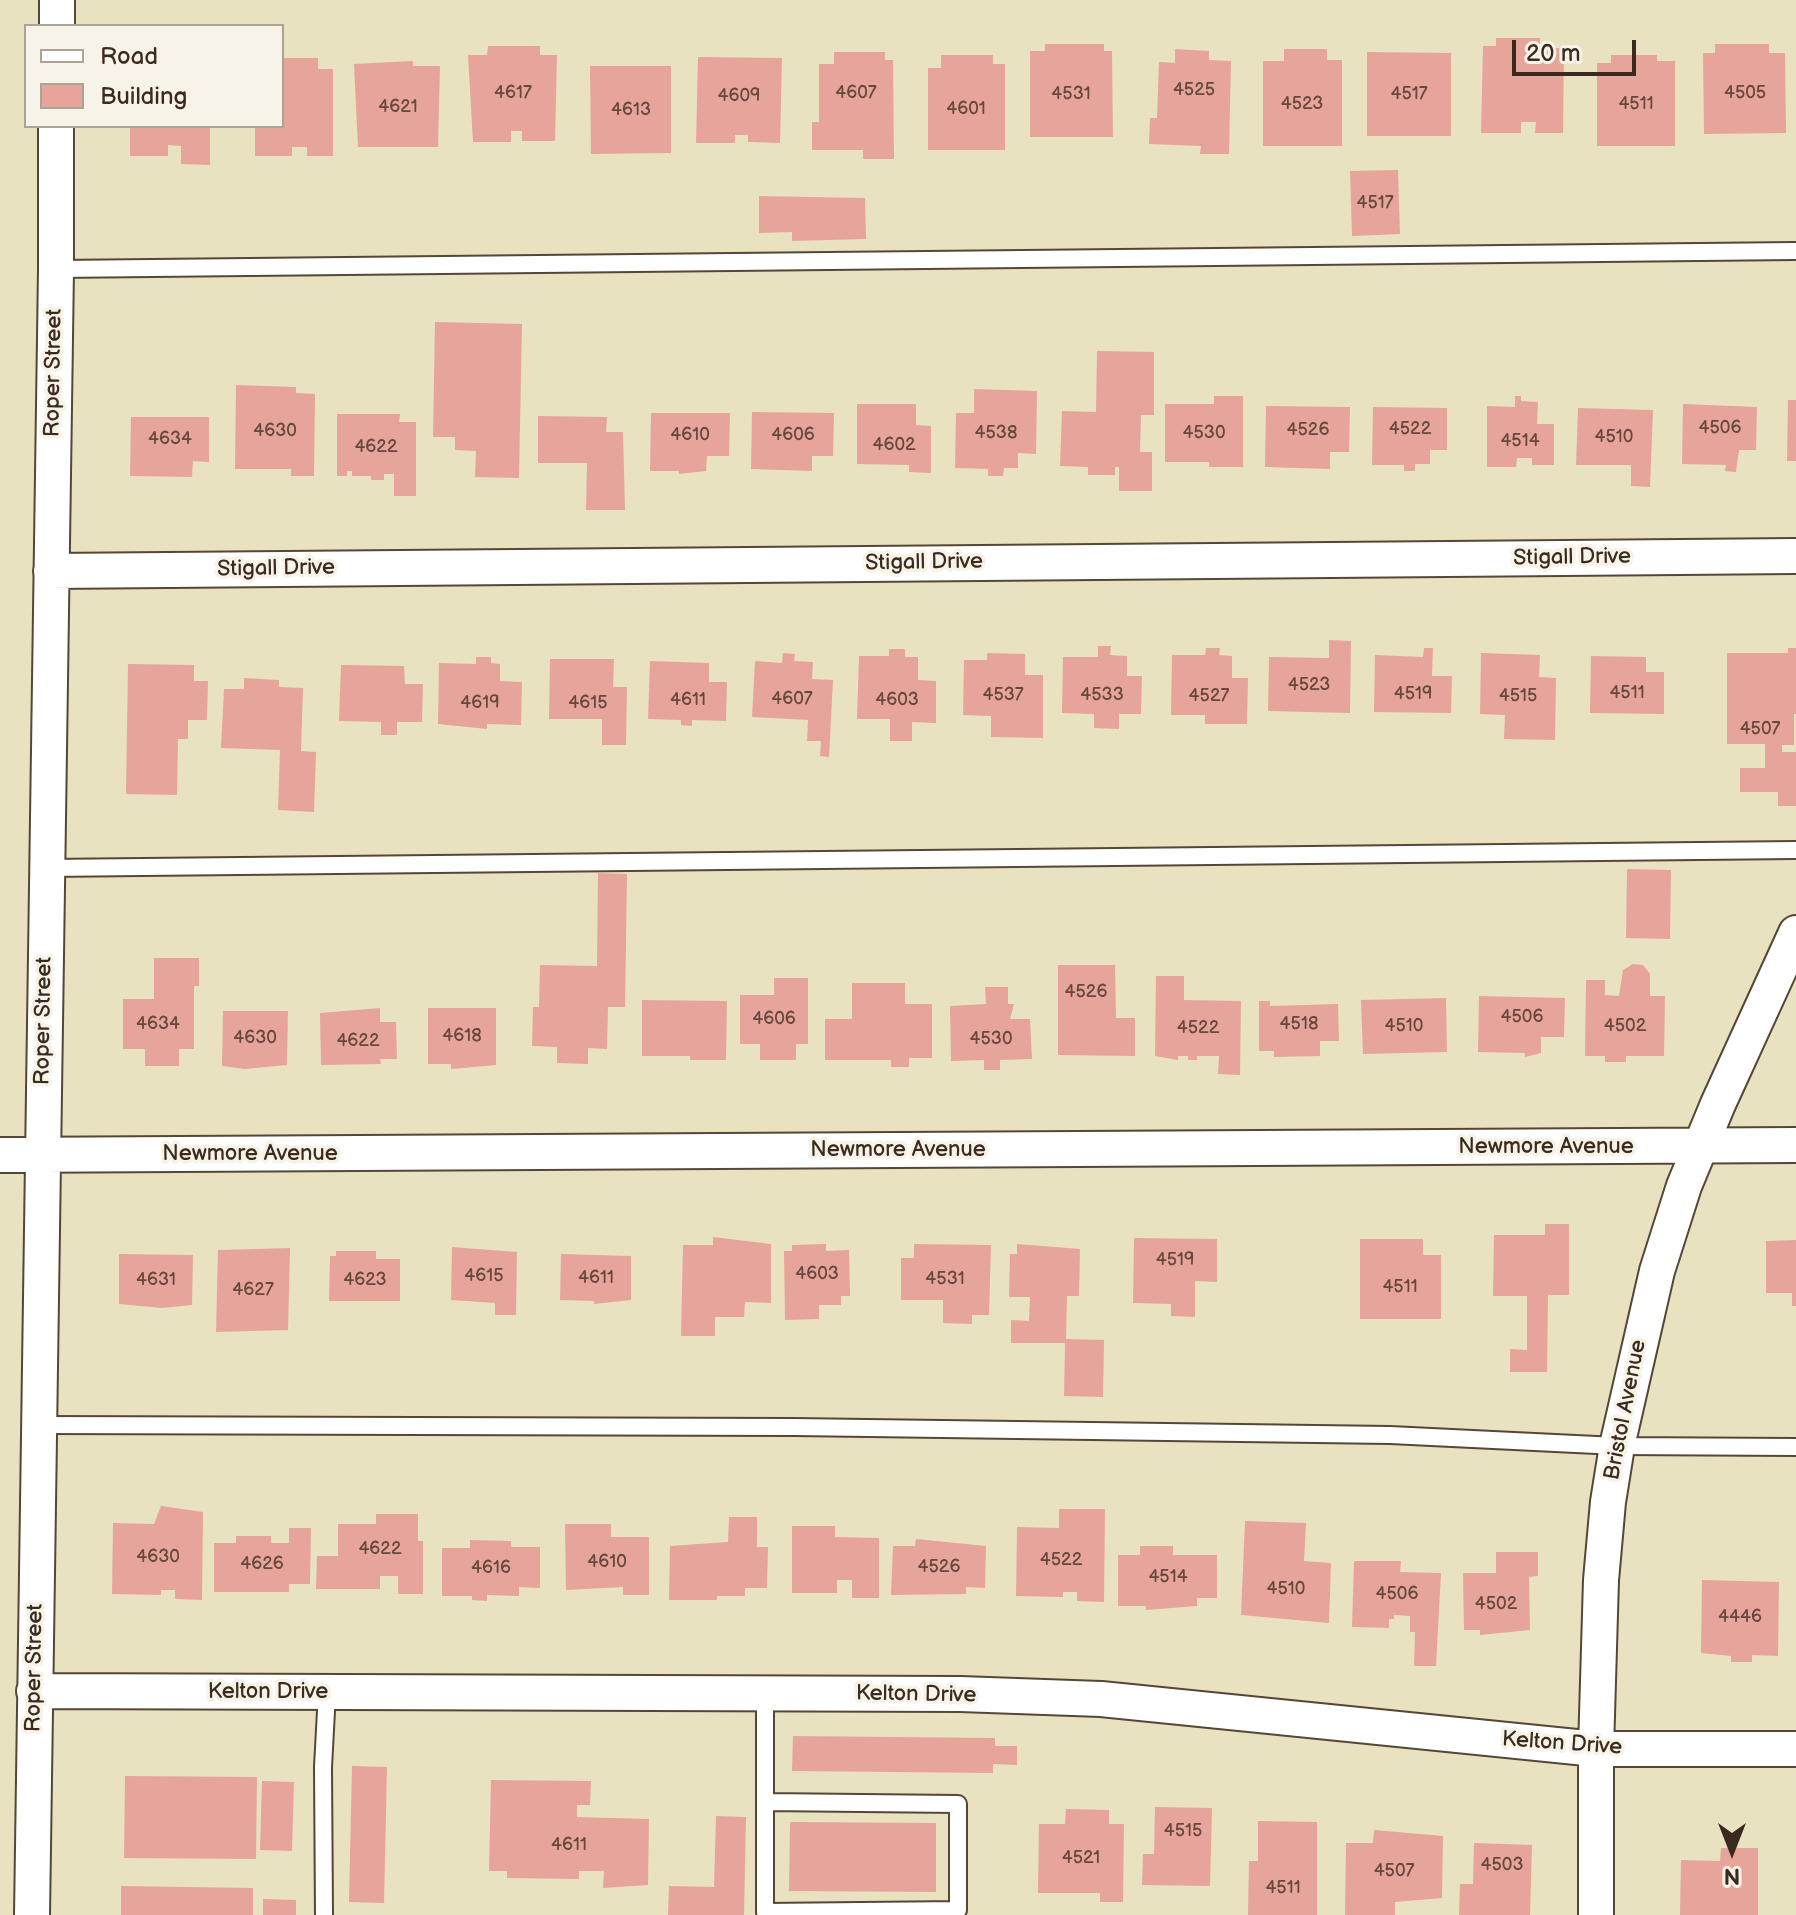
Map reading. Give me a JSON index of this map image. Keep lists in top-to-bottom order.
{
  "streets": {
    "street": [
      "Roper Street",
      "Stigall Drive",
      "Newmore Avenue",
      "Bristol Avenue",
      "Kelton Drive"
    ]
  },
  "crossings": [
    ["Roper Street", "Stigall Drive"],
    ["Roper Street", "Newmore Avenue"],
    ["Roper Street", "Kelton Drive"],
    ["Newmore Avenue", "Bristol Avenue"],
    ["Bristol Avenue", "Kelton Drive"]
  ],
  "house_numbers": [
    "4525",
    "4617",
    "4607",
    "4505",
    "4531",
    "4517",
    "4609",
    "4523",
    "4511",
    "4621",
    "4601",
    "4613",
    "4517",
    "4506",
    "4522",
    "4526",
    "4630",
    "4538",
    "4530",
    "4610",
    "4606",
    "4510",
    "4634",
    "4514",
    "4602",
    "4622",
    "4523",
    "4511",
    "4519",
    "4537",
    "4533",
    "4527",
    "4515",
    "4607",
    "4611",
    "4603",
    "4619",
    "4615",
    "4507",
    "4526",
    "4506",
    "4606",
    "4634",
    "4518",
    "4510",
    "4502",
    "4522",
    "4618",
    "4630",
    "4530",
    "4622",
    "4519",
    "4603",
    "4615",
    "4611",
    "4531",
    "4631",
    "4623",
    "4511",
    "4627",
    "4622",
    "4630",
    "4522",
    "4610",
    "4626",
    "4526",
    "4616",
    "4514",
    "4510",
    "4506",
    "4502",
    "4446",
    "4515",
    "4611",
    "4521",
    "4503",
    "4507",
    "4511"
  ],
  "legend": ["Road", "Building"],
  "scale_bar": "20 m",
  "north": "bottom"
}
